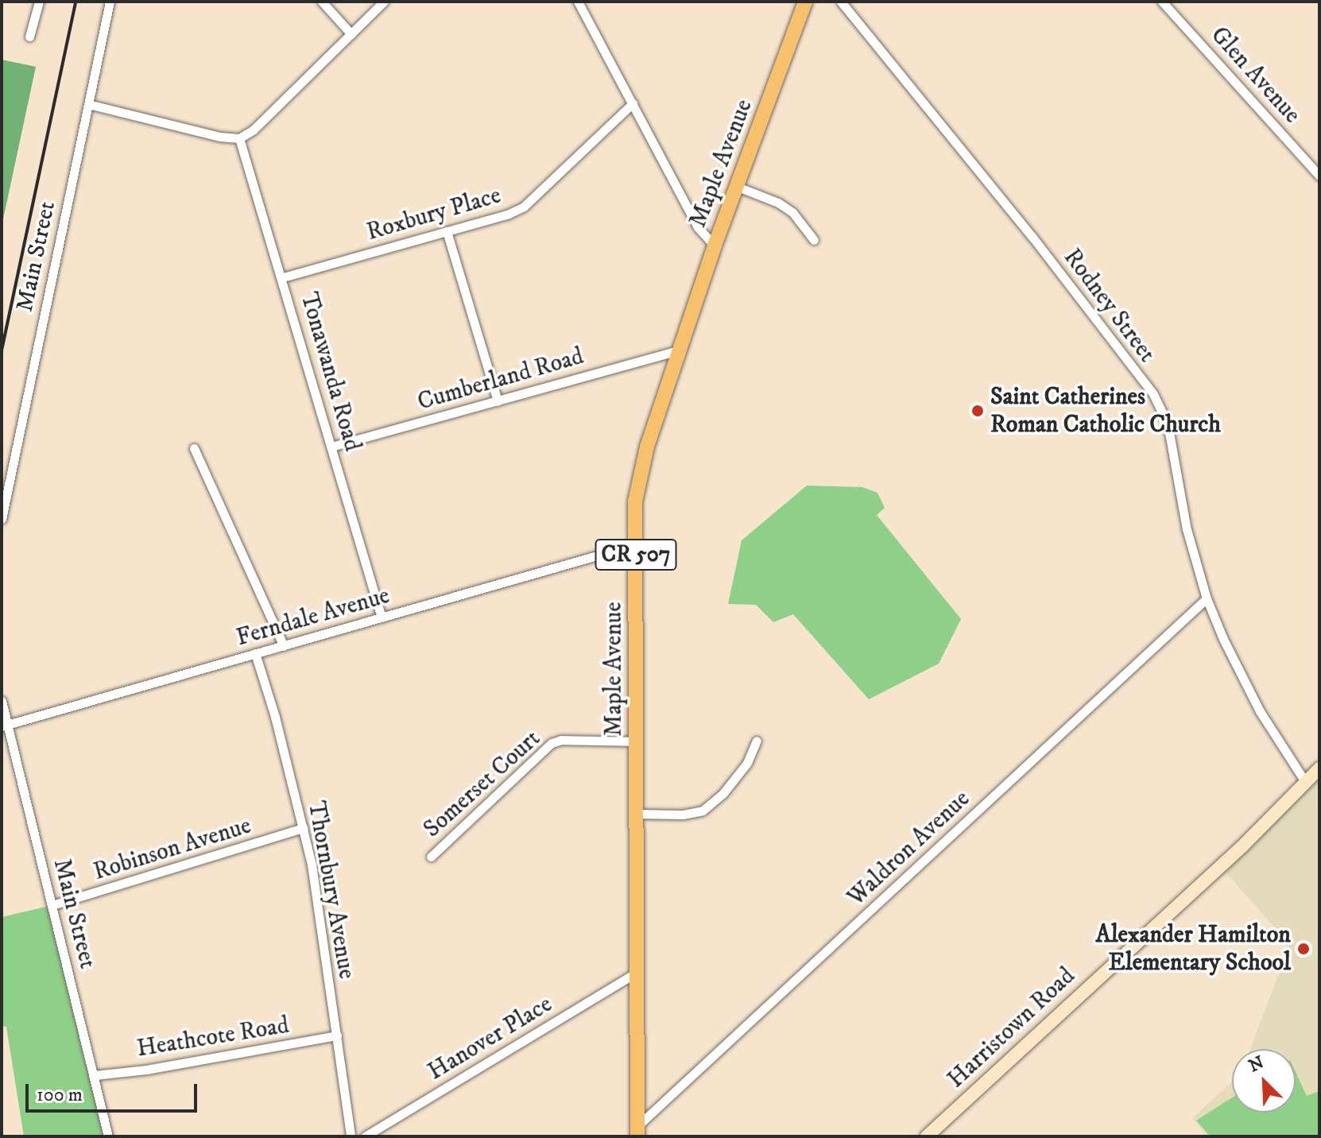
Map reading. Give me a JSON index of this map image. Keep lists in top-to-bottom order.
{
  "streets": {
    "main road": ["Maple Avenue", "CR 507"],
    "street": [
      "Glen Avenue",
      "Roxbury Place",
      "Main Street",
      "Rodney Street",
      "Tonawanda Road",
      "Cumberland Road",
      "Ferndale Avenue",
      "Somerset Court",
      "Waldron Avenue",
      "Robinson Avenue",
      "Thornbury Avenue",
      "Harristown Road",
      "Heathcote Road",
      "Hanover Place"
    ]
  },
  "crossings": [
    ["Maple Avenue", "Cumberland Road"],
    ["Maple Avenue", "Ferndale Avenue"],
    ["Maple Avenue", "Somerset Court"],
    ["Maple Avenue", "Waldron Avenue"],
    ["Maple Avenue", "Hanover Place"],
    ["Roxbury Place", "Tonawanda Road"],
    ["Main Street", "Ferndale Avenue"],
    ["Main Street", "Robinson Avenue"],
    ["Main Street", "Heathcote Road"],
    ["Rodney Street", "Waldron Avenue"],
    ["Rodney Street", "Harristown Road"],
    ["Tonawanda Road", "Cumberland Road"],
    ["Tonawanda Road", "Ferndale Avenue"],
    ["Ferndale Avenue", "Thornbury Avenue"],
    ["Robinson Avenue", "Thornbury Avenue"],
    ["Thornbury Avenue", "Heathcote Road"]
  ],
  "places": ["Saint Catherines Roman Catholic Church", "Alexander Hamilton Elementary School"],
  "scale_bar": "100 m",
  "north": "top left"
}
